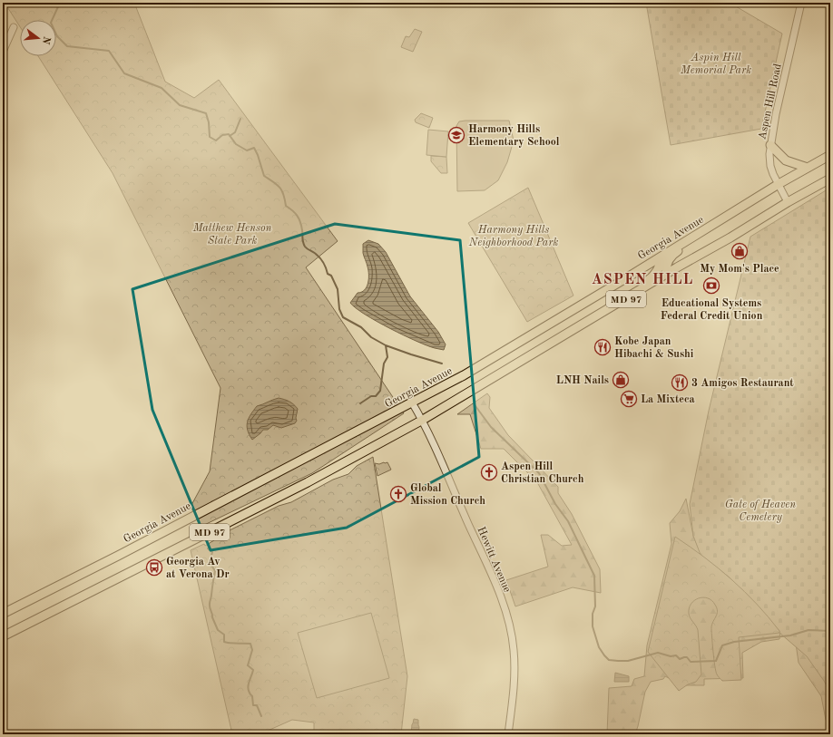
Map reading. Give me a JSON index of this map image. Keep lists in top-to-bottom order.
{
  "streets": {
    "main road": ["Georgia Avenue", "MD 97"],
    "street": ["Aspen Hill Road", "Hewitt Avenue"]
  },
  "crossings": [
    ["Aspen Hill Road", "Georgia Avenue"],
    ["Aspen Hill Road", "MD 97"],
    ["Georgia Avenue", "Hewitt Avenue"],
    ["MD 97", "Hewitt Avenue"]
  ],
  "districts": ["ASPEN HILL"],
  "parks": [
    "Aspin Hill Memorial Park",
    "Matthew Henson State Park",
    "Harmony Hills Neighborhood Park",
    "Gate of Heaven Cemetery"
  ],
  "places": {
    "school or university": ["Harmony Hills Elementary School"],
    "shop": ["My Mom's Place", "LNH Nails"],
    "bank": ["Educational Systems Federal Credit Union"],
    "restaurant": ["Kobe Japan Hibachi & Sushi", "3 Amigos Restaurant"],
    "supermarket": ["La Mixteca"],
    "church": ["Aspen Hill Christian Church", "Global Mission Church"],
    "bus stop": ["Georgia Av at Verona Dr"]
  },
  "north": "right"
}
